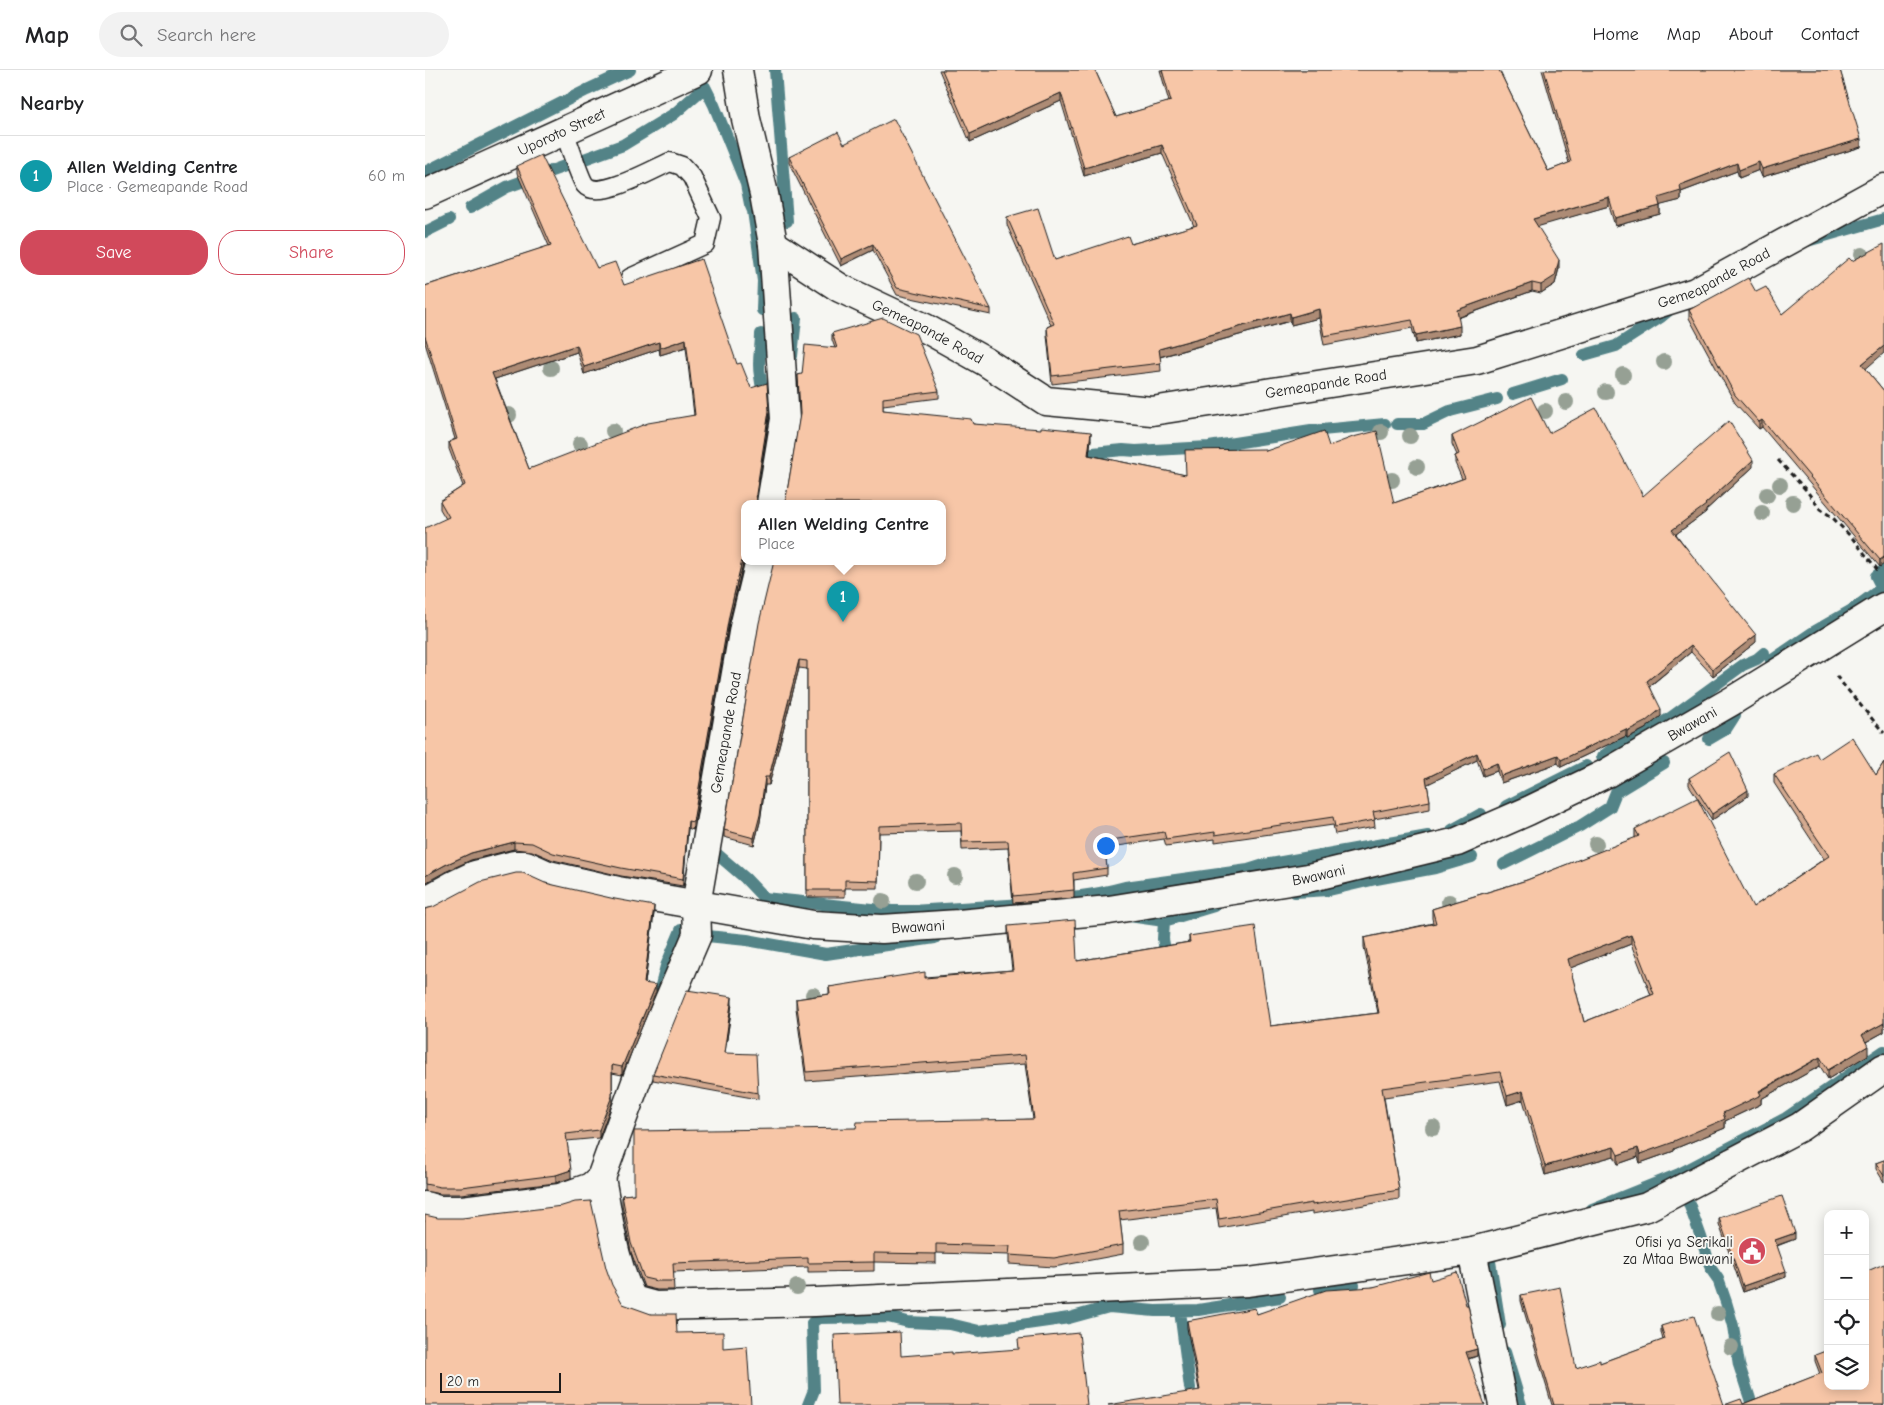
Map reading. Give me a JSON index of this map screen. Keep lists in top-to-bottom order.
{
  "streets": {
    "street": ["Uporoto Street", "Gemeapande Road", "Bwawani"]
  },
  "crossings": [
    ["Gemeapande Road", "Bwawani"]
  ],
  "places": {
    "public building": ["Ofisi ya Serikali za Mtaa Bwawani"]
  },
  "scale_bar": "20 m",
  "page": {
    "header": "Map",
    "search": "Search here",
    "nav": [
      "Home",
      "Map",
      "About",
      "Contact"
    ],
    "heading": "Nearby",
    "list": [
      {
        "mark": "1",
        "name": "Allen Welding Centre",
        "note": "Place · Gemeapande Road",
        "value": "60 m"
      }
    ],
    "buttons": ["Save", "Share"],
    "popup": ["Allen Welding Centre", "Place"],
    "pins": "1",
    "map_buttons": ["+", "−"],
    "scale": "20 m"
  }
}
